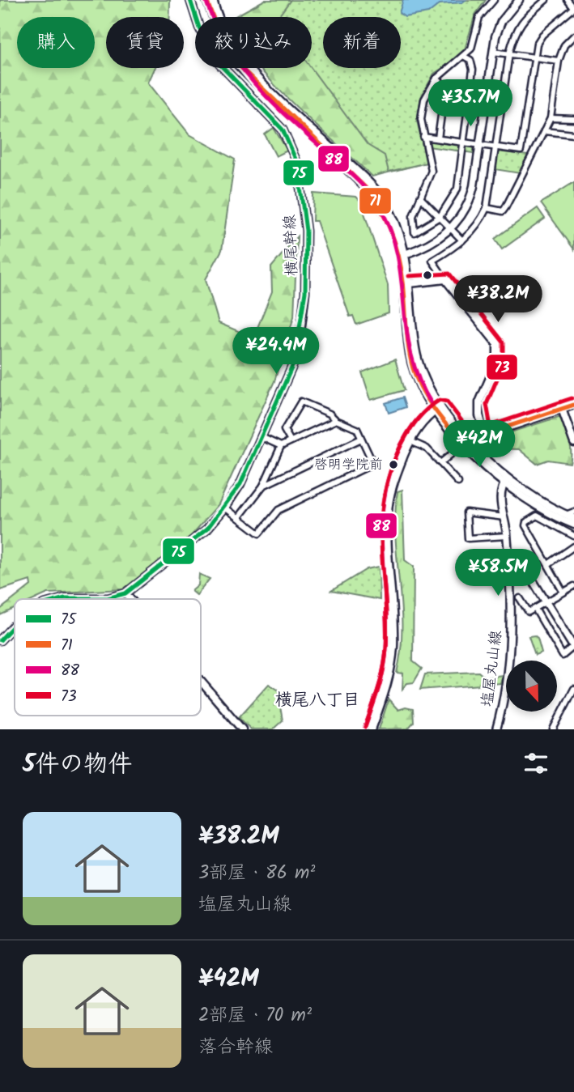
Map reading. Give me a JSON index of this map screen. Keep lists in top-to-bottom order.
{
  "streets": {
    "street": ["横尾幹線", "塩屋丸山線"]
  },
  "districts": ["横尾八丁目"],
  "places": ["啓明学院前"],
  "lines": [
    "transit line 75",
    "transit line 71",
    "transit line 88",
    "transit line 73"
  ],
  "legend": [
    "75",
    "71",
    "88",
    "73"
  ],
  "north": "bottom",
  "page": {
    "chip": [
      "購入",
      "賃貸",
      "絞り込み",
      "新着"
    ],
    "price": [
      "¥35.7M",
      "¥38.2M",
      "¥24.4M",
      "¥42M",
      "¥58.5M"
    ],
    "heading": "5件の物件",
    "list": [
      {
        "name": "¥38.2M",
        "note": "3部屋 · 86 m² · 塩屋丸山線"
      },
      {
        "name": "¥42M",
        "note": "2部屋 · 70 m² · 落合幹線"
      }
    ]
  }
}
